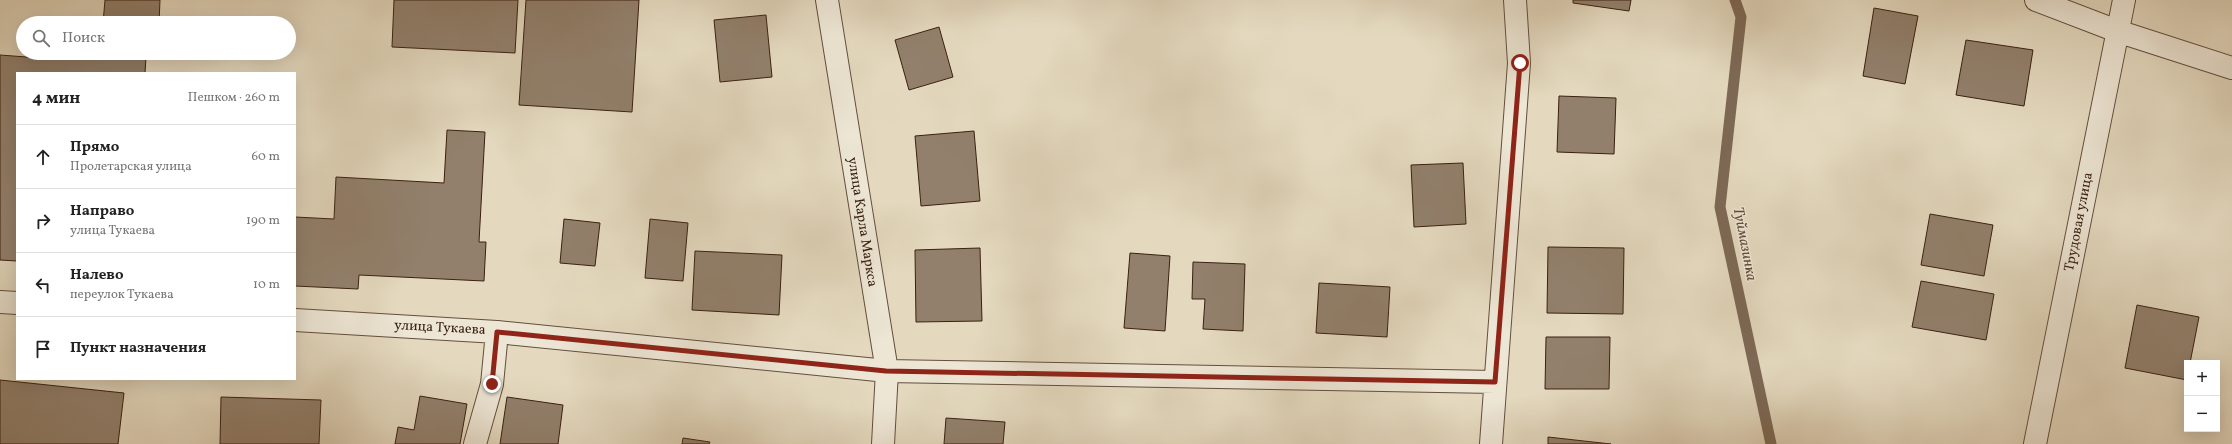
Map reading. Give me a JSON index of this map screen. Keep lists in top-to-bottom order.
{
  "streets": {
    "street": ["улица Карла Маркса", "Трудовая улица", "улица Тукаева"]
  },
  "crossings": [
    ["улица Карла Маркса", "улица Тукаева"]
  ],
  "water": ["Туймазинка"],
  "page": {
    "search": "Поиск",
    "heading": ["4 мин", "Пешком · 260 m"],
    "list": [
      ["Прямо", "Пролетарская улица", "60 m"],
      ["Направо", "улица Тукаева", "190 m"],
      ["Налево", "переулок Тукаева", "10 m"],
      "Пункт назначения"
    ],
    "map_buttons": ["+", "−"]
  }
}
